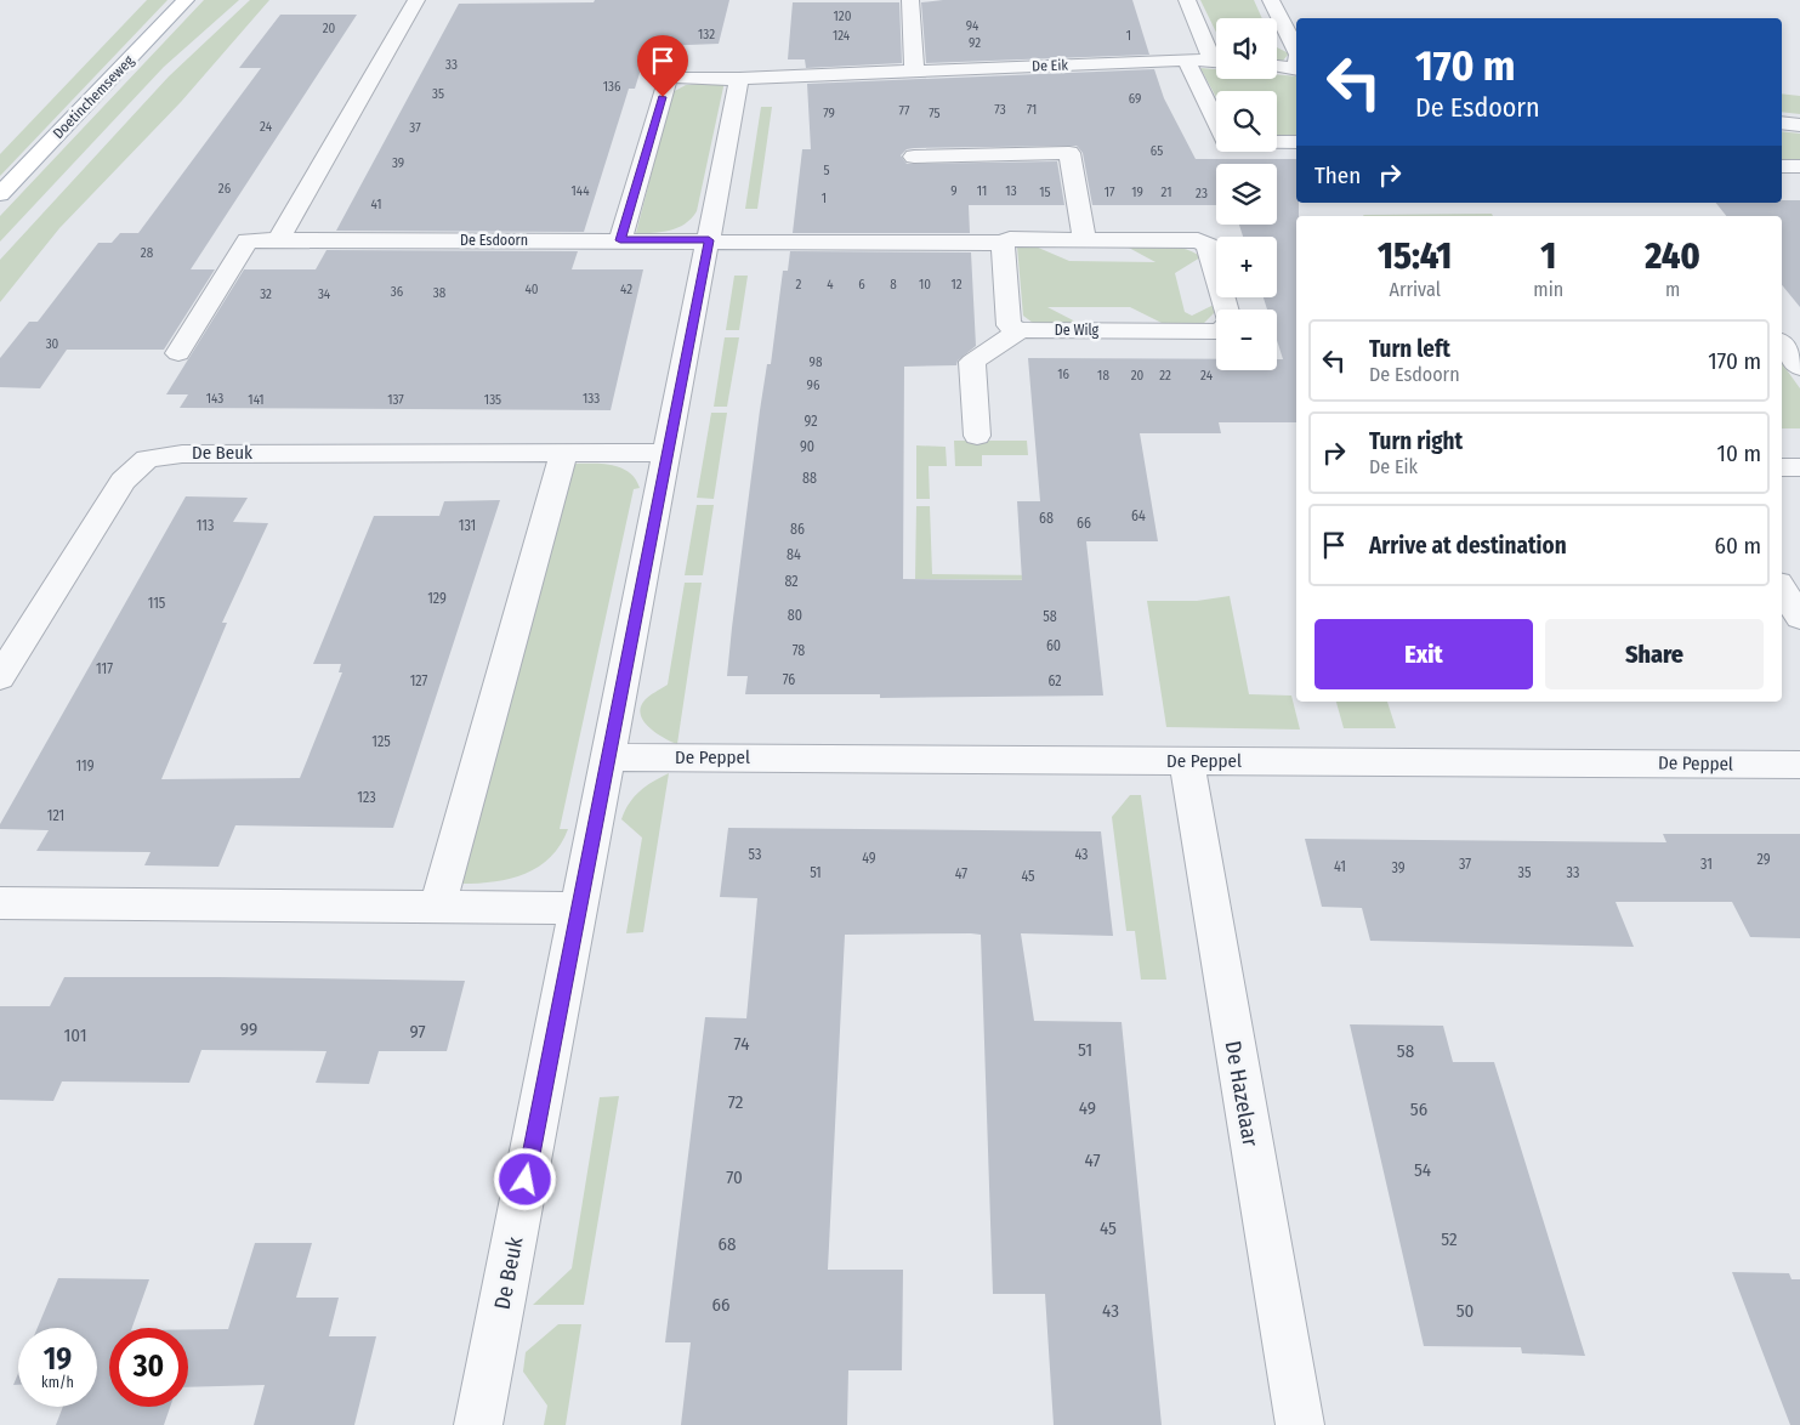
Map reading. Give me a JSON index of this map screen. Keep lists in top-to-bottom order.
{
  "streets": {
    "main road": ["Doetinchemseweg"],
    "street": [
      "De Eik",
      "De Esdoorn",
      "De Wilg",
      "De Beuk",
      "De Peppel",
      "De Hazelaar"
    ]
  },
  "crossings": [
    ["De Eik", "De Esdoorn"],
    ["De Esdoorn", "De Beuk"],
    ["De Beuk", "De Peppel"],
    ["De Peppel", "De Hazelaar"]
  ],
  "house_numbers": [
    "120",
    "94",
    "20",
    "132",
    "124",
    "1",
    "92",
    "33",
    "136",
    "35",
    "69",
    "73",
    "71",
    "77",
    "79",
    "75",
    "24",
    "37",
    "65",
    "39",
    "5",
    "26",
    "144",
    "9",
    "11",
    "13",
    "15",
    "17",
    "19",
    "21",
    "23",
    "1",
    "41",
    "28",
    "2",
    "4",
    "6",
    "8",
    "10",
    "12",
    "40",
    "42",
    "36",
    "38",
    "32",
    "34",
    "30",
    "98",
    "16",
    "18",
    "20",
    "22",
    "24",
    "96",
    "143",
    "133",
    "141",
    "137",
    "135",
    "92",
    "90",
    "88",
    "64",
    "68",
    "66",
    "113",
    "131",
    "86",
    "84",
    "82",
    "129",
    "115",
    "80",
    "58",
    "60",
    "78",
    "117",
    "76",
    "127",
    "62",
    "125",
    "119",
    "123",
    "121",
    "53",
    "43",
    "49",
    "29",
    "37",
    "31",
    "41",
    "39",
    "51",
    "35",
    "33",
    "47",
    "45",
    "99",
    "97",
    "101",
    "74",
    "51",
    "58",
    "72",
    "49",
    "56",
    "47",
    "54",
    "70",
    "45",
    "52",
    "68",
    "66",
    "43",
    "50"
  ],
  "page": {
    "map_buttons": ["+", "−"],
    "turn": ["170 m", "De Esdoorn"],
    "then": "Then",
    "eta": [
      "15:41",
      "Arrival",
      "1",
      "min",
      "240",
      "m"
    ],
    "list": [
      {
        "name": "Turn left",
        "note": "De Esdoorn",
        "value": "170 m"
      },
      {
        "name": "Turn right",
        "note": "De Eik",
        "value": "10 m"
      },
      {
        "name": "Arrive at destination",
        "value": "60 m"
      }
    ],
    "buttons": ["Exit", "Share"],
    "speed": "19 km/h",
    "limit": "30"
  }
}
